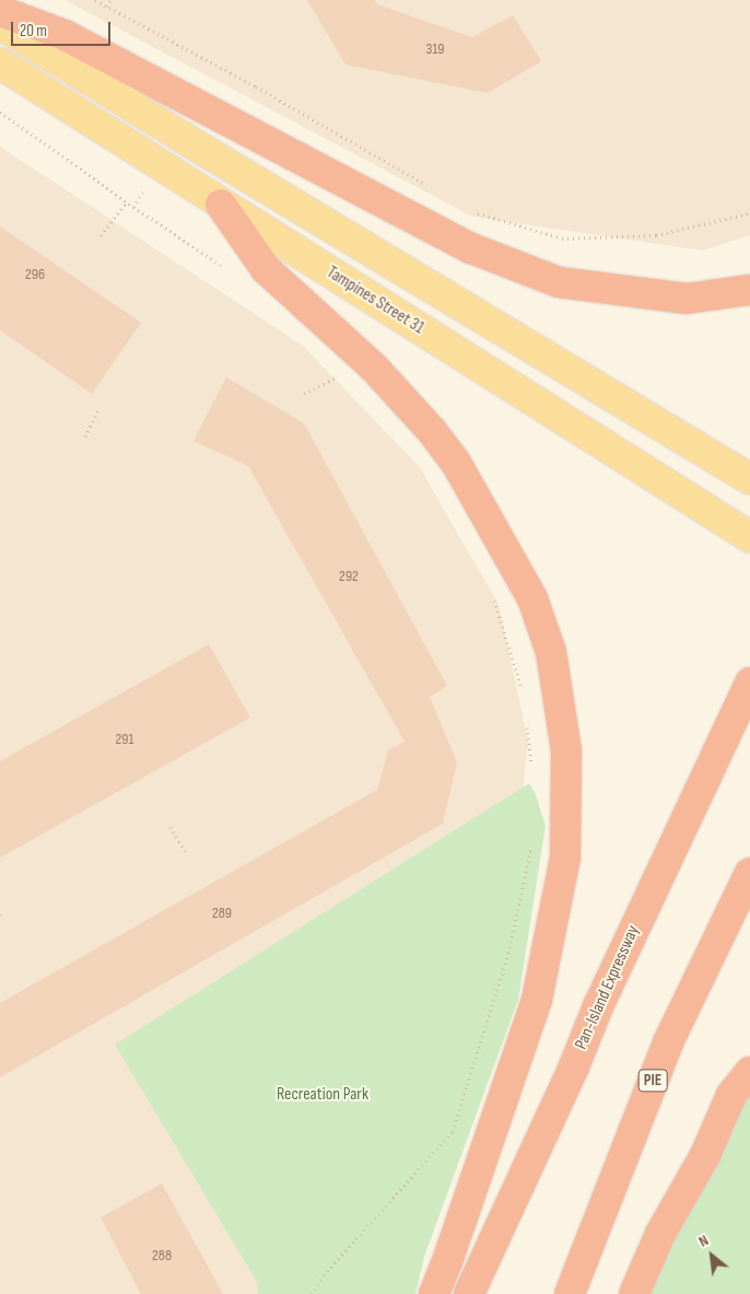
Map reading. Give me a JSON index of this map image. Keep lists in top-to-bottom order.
{
  "streets": {
    "highway": ["Pan-Island Expressway", "PIE"],
    "main road": ["Tampines Street 31"]
  },
  "parks": ["Recreation Park"],
  "house_numbers": [
    "319",
    "296",
    "292",
    "291",
    "289",
    "288"
  ],
  "scale_bar": "20 m",
  "north": "top left"
}
